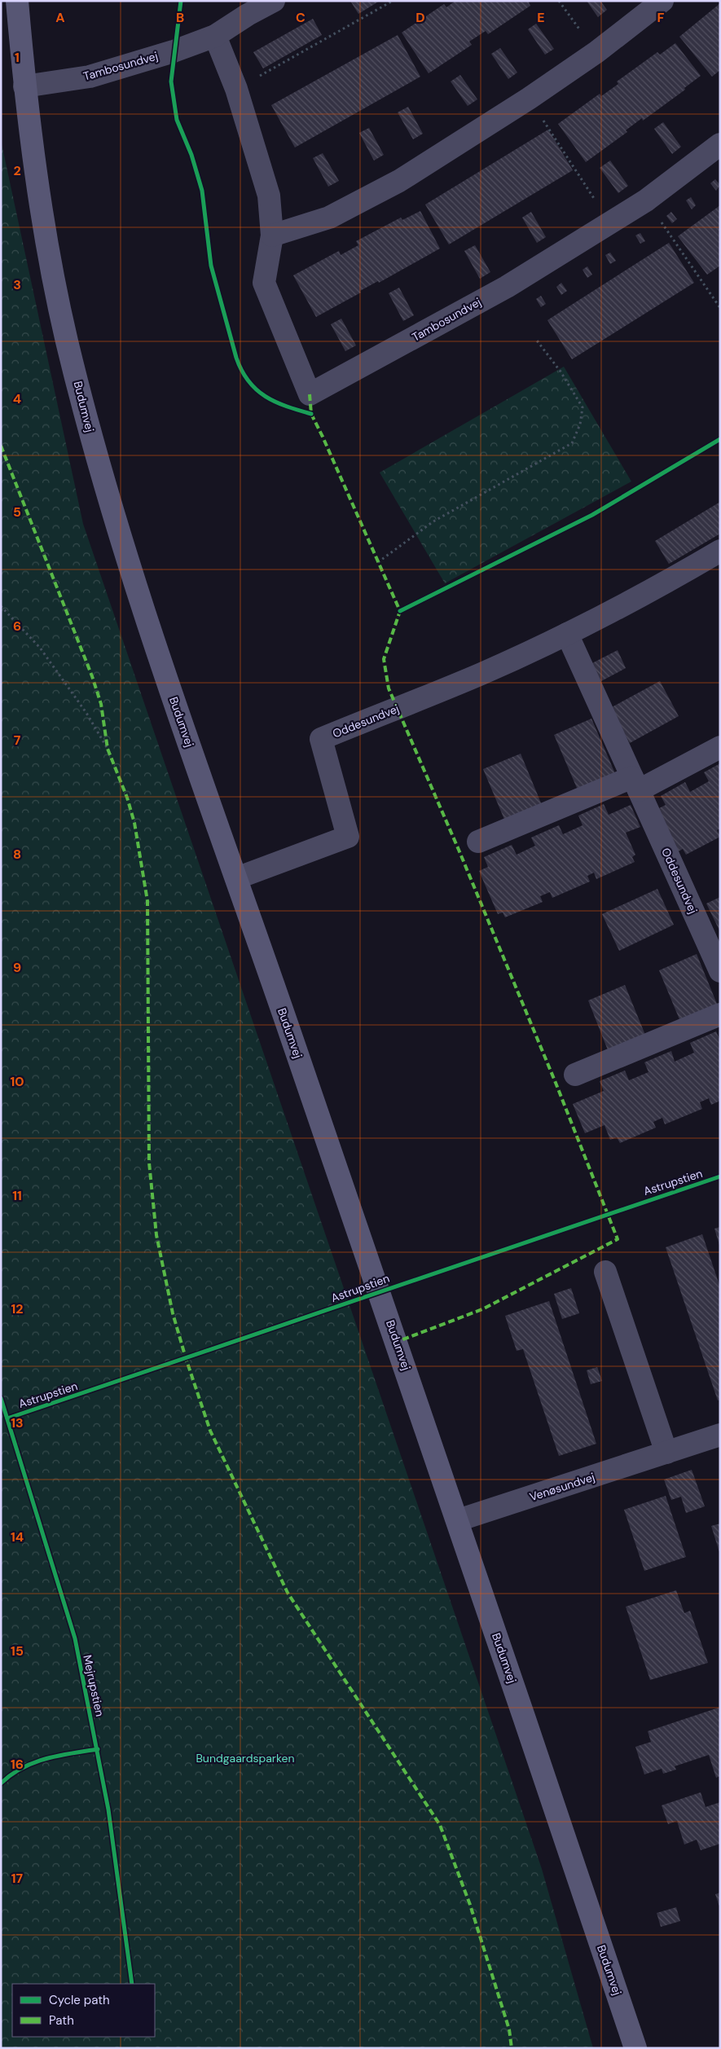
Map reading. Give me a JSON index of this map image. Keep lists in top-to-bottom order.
{
  "streets": {
    "street": [
      "Tambosundvej",
      "Budumvej",
      "Oddesundvej",
      "Venøsundvej"
    ],
    "cycle path": ["Astrupstien", "Mejrupstien"]
  },
  "crossings": [
    ["Tambosundvej", "Budumvej"],
    ["Budumvej", "Oddesundvej"],
    ["Budumvej", "Venøsundvej"]
  ],
  "parks": ["Bundgaardsparken"],
  "legend": ["Cycle path", "Path"],
  "grid": {
    "columns": [
      "A",
      "B",
      "C",
      "D",
      "E",
      "F"
    ],
    "rows": [
      "1",
      "2",
      "3",
      "4",
      "5",
      "6",
      "7",
      "8",
      "9",
      "10",
      "11",
      "12",
      "13",
      "14",
      "15",
      "16",
      "17"
    ]
  }
}
